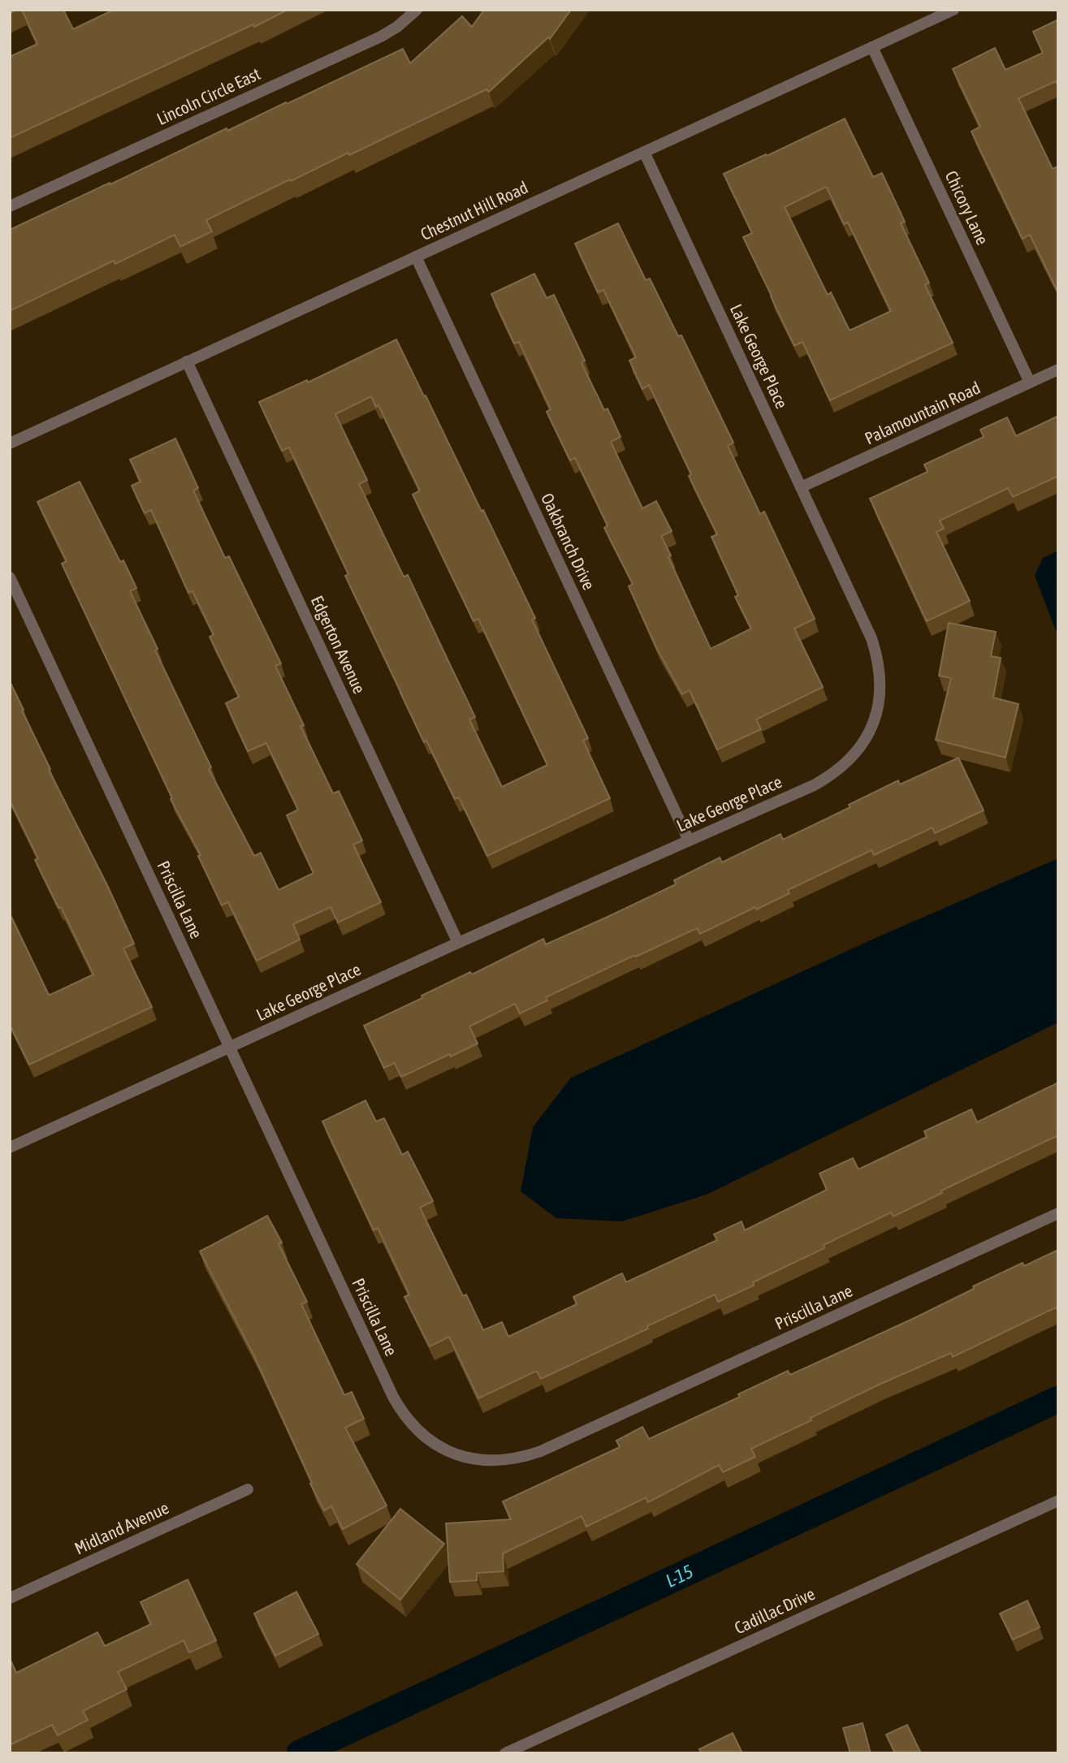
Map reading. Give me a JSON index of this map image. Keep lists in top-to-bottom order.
{
  "streets": {
    "street": [
      "Lincoln Circle East",
      "Chicory Lane",
      "Chestnut Hill Road",
      "Lake George Place",
      "Palamountain Road",
      "Oakbranch Drive",
      "Edgerton Avenue",
      "Priscilla Lane",
      "Midland Avenue",
      "Cadillac Drive"
    ]
  },
  "crossings": [
    ["Chicory Lane", "Chestnut Hill Road"],
    ["Chicory Lane", "Palamountain Road"],
    ["Chestnut Hill Road", "Lake George Place"],
    ["Chestnut Hill Road", "Oakbranch Drive"],
    ["Chestnut Hill Road", "Edgerton Avenue"],
    ["Lake George Place", "Palamountain Road"],
    ["Lake George Place", "Oakbranch Drive"],
    ["Lake George Place", "Edgerton Avenue"],
    ["Lake George Place", "Priscilla Lane"]
  ],
  "water": ["L-15"]
}
